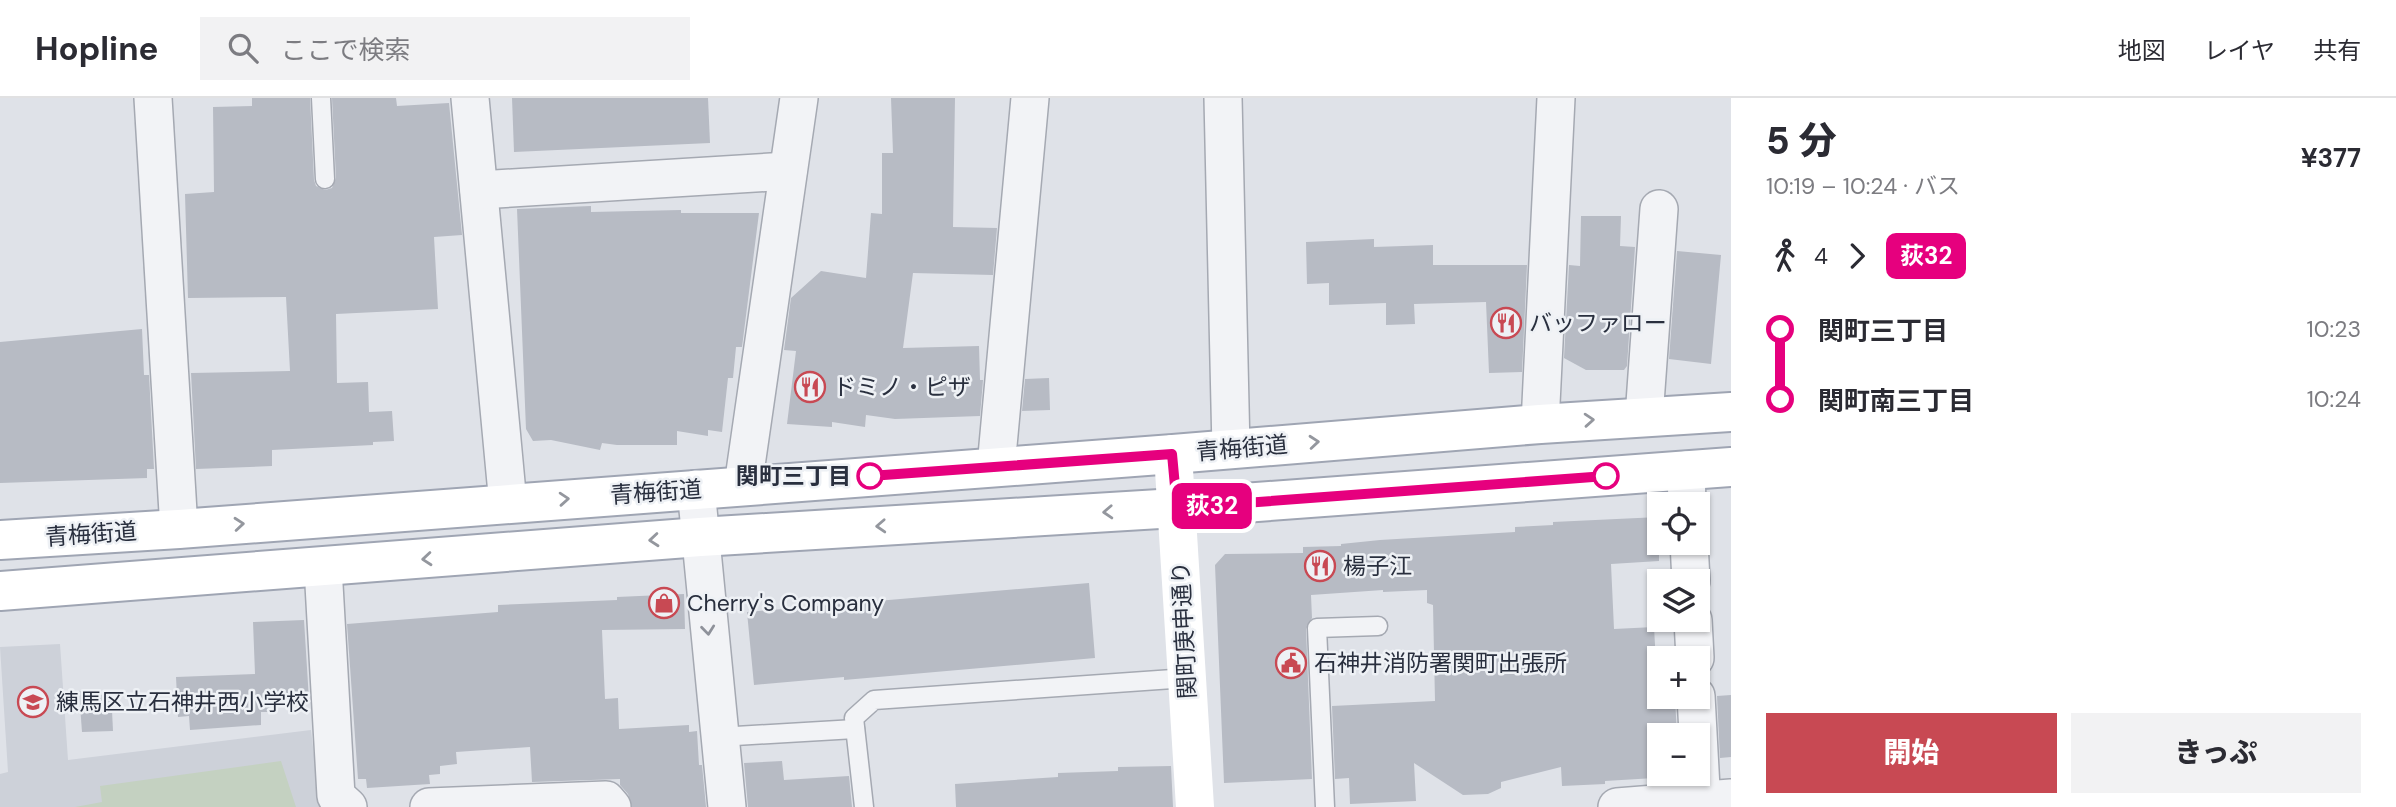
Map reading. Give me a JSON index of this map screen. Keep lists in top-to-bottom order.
{
  "streets": {
    "main road": ["青梅街道", "関町庚申通り"]
  },
  "crossings": [
    ["青梅街道", "関町庚申通り"]
  ],
  "places": {
    "restaurant": ["バッファロー", "ドミノ・ピザ", "楊子江"],
    "other": ["関町三丁目"],
    "shop": ["Cherry's Company"],
    "public building": ["石神井消防署関町出張所"],
    "school or university": ["練馬区立石神井西小学校"]
  },
  "lines": ["bus line 荻32"],
  "page": {
    "header": "Hopline",
    "search": "ここで検索",
    "nav": ["地図", "レイヤ", "共有"],
    "on_map": "荻32",
    "heading": ["5 分", "10:19 – 10:24 · バス", "¥377"],
    "legs": ["4", "荻32"],
    "list": [
      {
        "name": "関町三丁目",
        "value": "10:23"
      },
      {
        "name": "関町南三丁目",
        "value": "10:24"
      }
    ],
    "map_buttons": ["+", "−"],
    "buttons": ["開始", "きっぷ"]
  }
}
